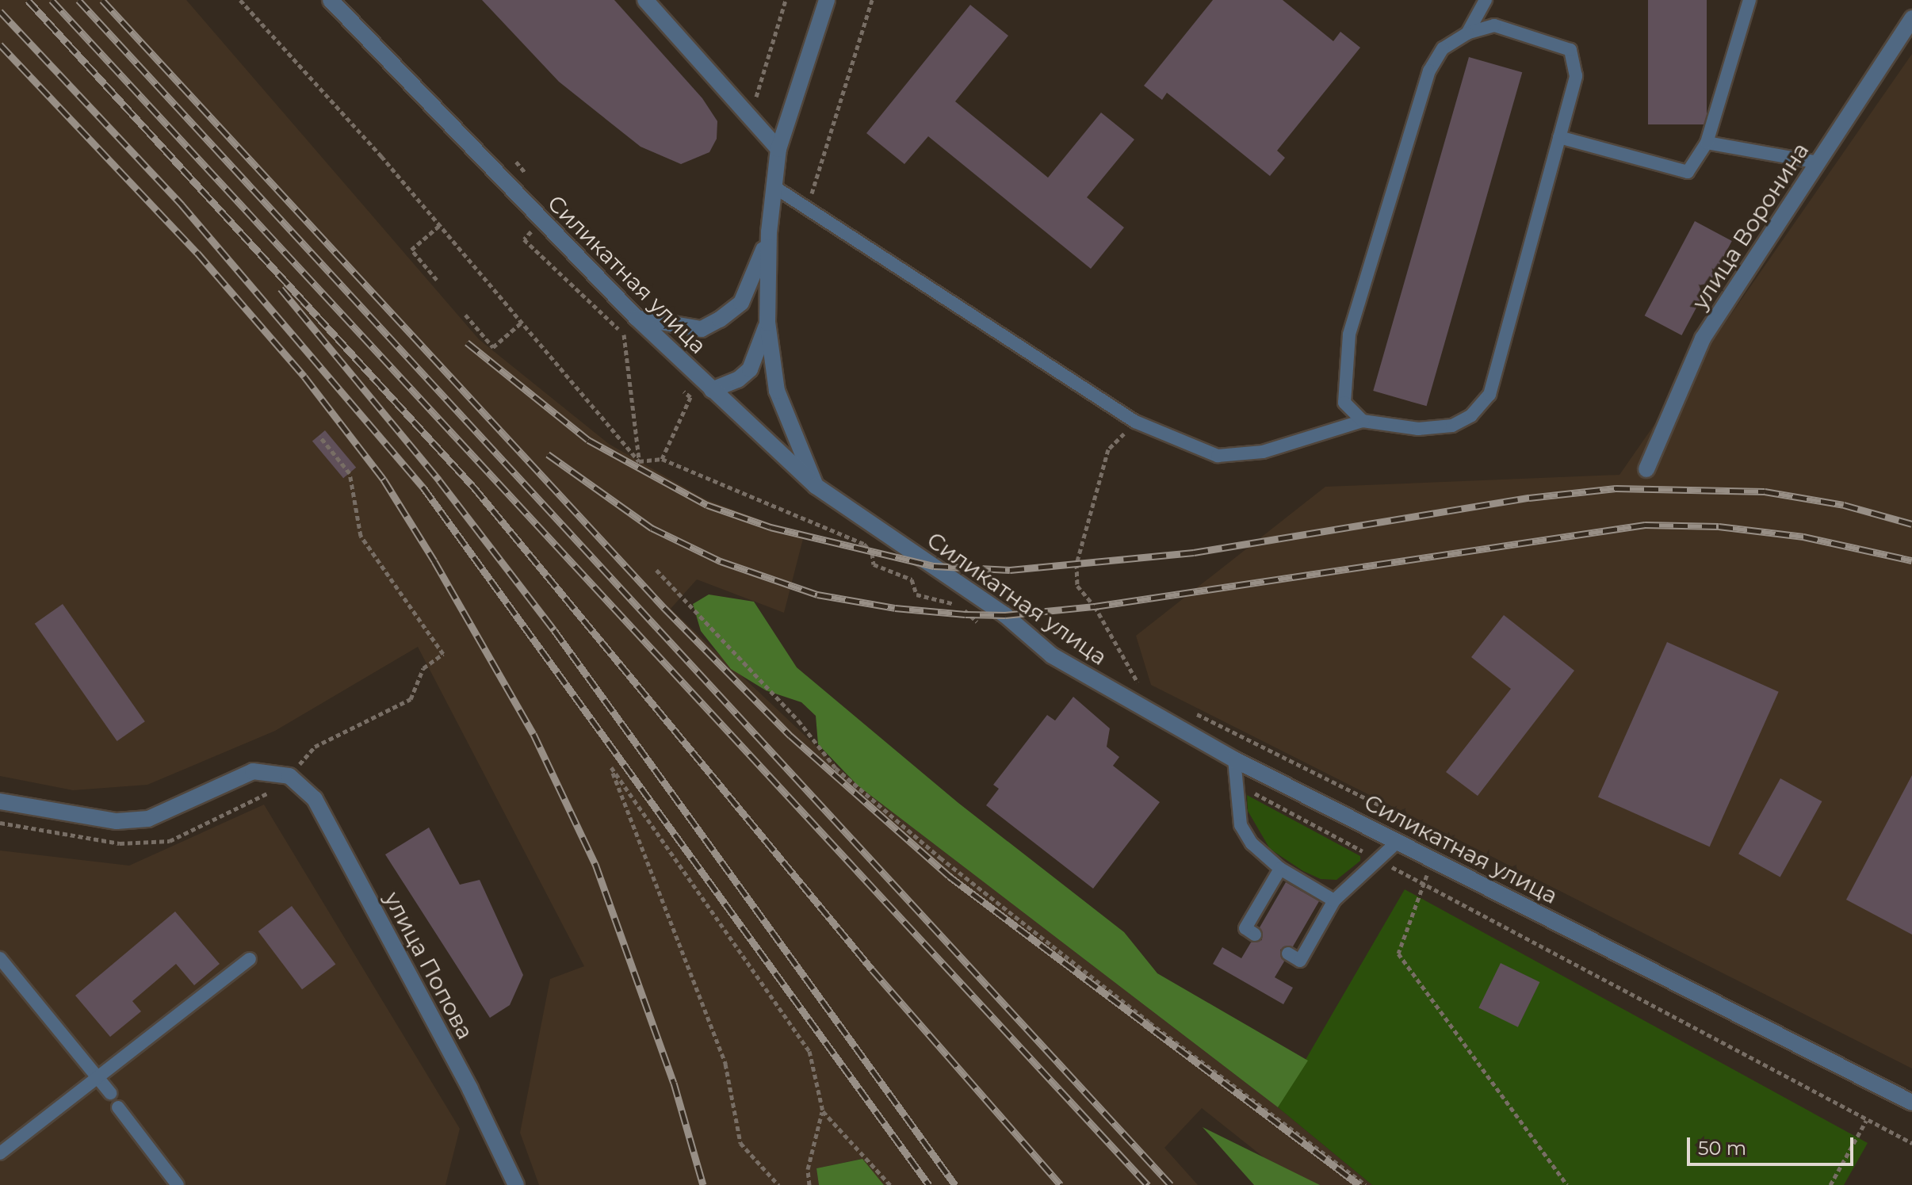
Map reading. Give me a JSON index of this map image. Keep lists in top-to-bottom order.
{
  "streets": {
    "street": ["улица Воронина", "Силикатная улица", "улица Попова"]
  },
  "scale_bar": "50 m"
}
